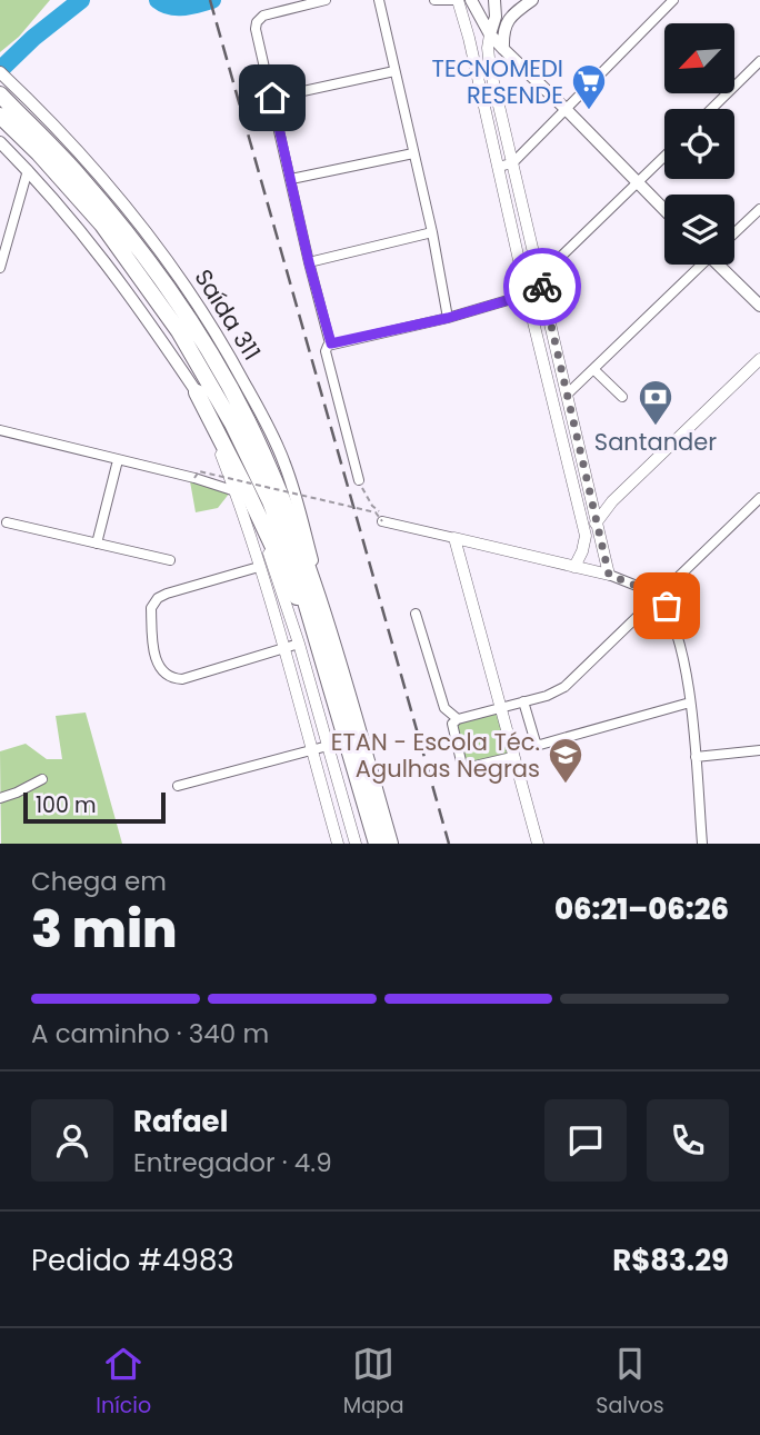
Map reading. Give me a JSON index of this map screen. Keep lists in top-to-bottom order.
{
  "streets": {
    "main road": ["Saída 311"]
  },
  "places": {
    "supermarket": ["TECNOMEDI RESENDE"],
    "bank": ["Santander"],
    "school or university": ["ETAN - Escola Téc. Agulhas Negras"]
  },
  "scale_bar": "100 m",
  "north": "bottom left",
  "page": {
    "scale": "100 m",
    "heading": ["3 min", "Chega em", "06:21–06:26"],
    "panel": [
      "Rafael",
      "Entregador · 4.9",
      "Pedido #4983",
      "R$83.29"
    ],
    "bar": "A caminho · 340 m",
    "tabs": ["Início", "Mapa", "Salvos"]
  }
}
